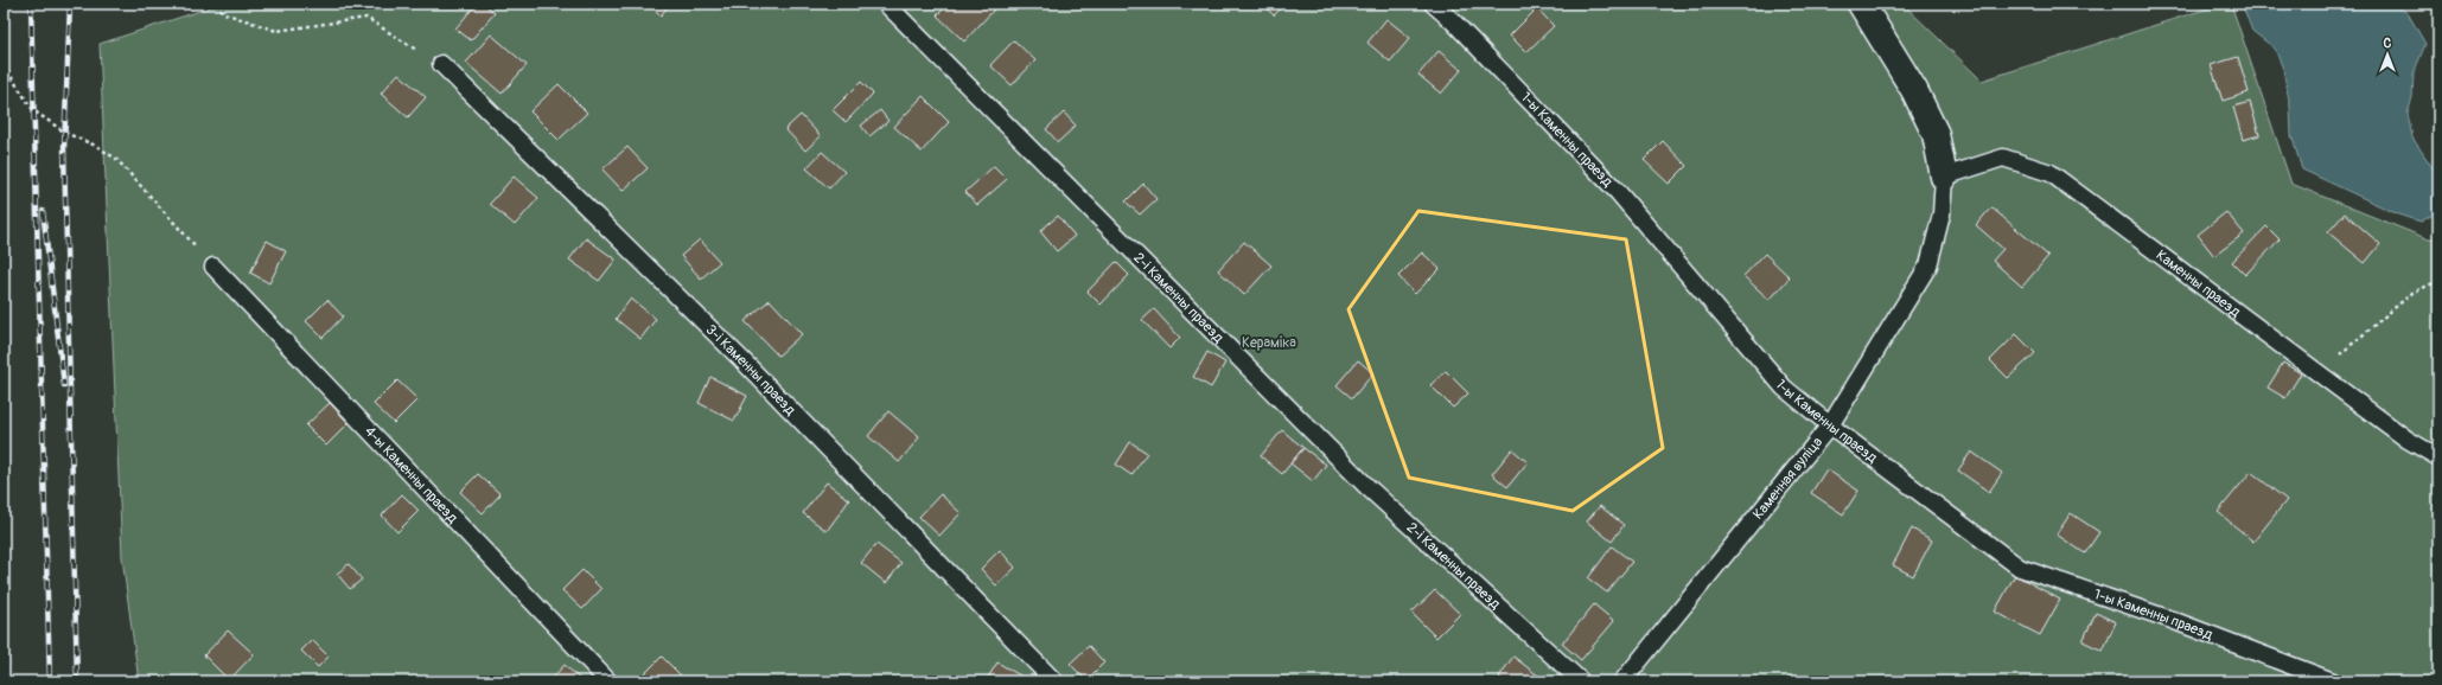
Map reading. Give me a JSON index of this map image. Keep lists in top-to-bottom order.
{
  "streets": {
    "lane": [
      "1-ы Каменны праезд",
      "Каменны праезд",
      "2-і Каменны праезд",
      "3-і Каменны праезд",
      "4-ы Каменны праезд",
      "Каменная вуліца"
    ]
  },
  "crossings": [
    ["1-ы Каменны праезд", "Каменная вуліца"],
    ["Каменны праезд", "Каменная вуліца"]
  ],
  "parks": ["Кераміка"],
  "north": "top"
}
